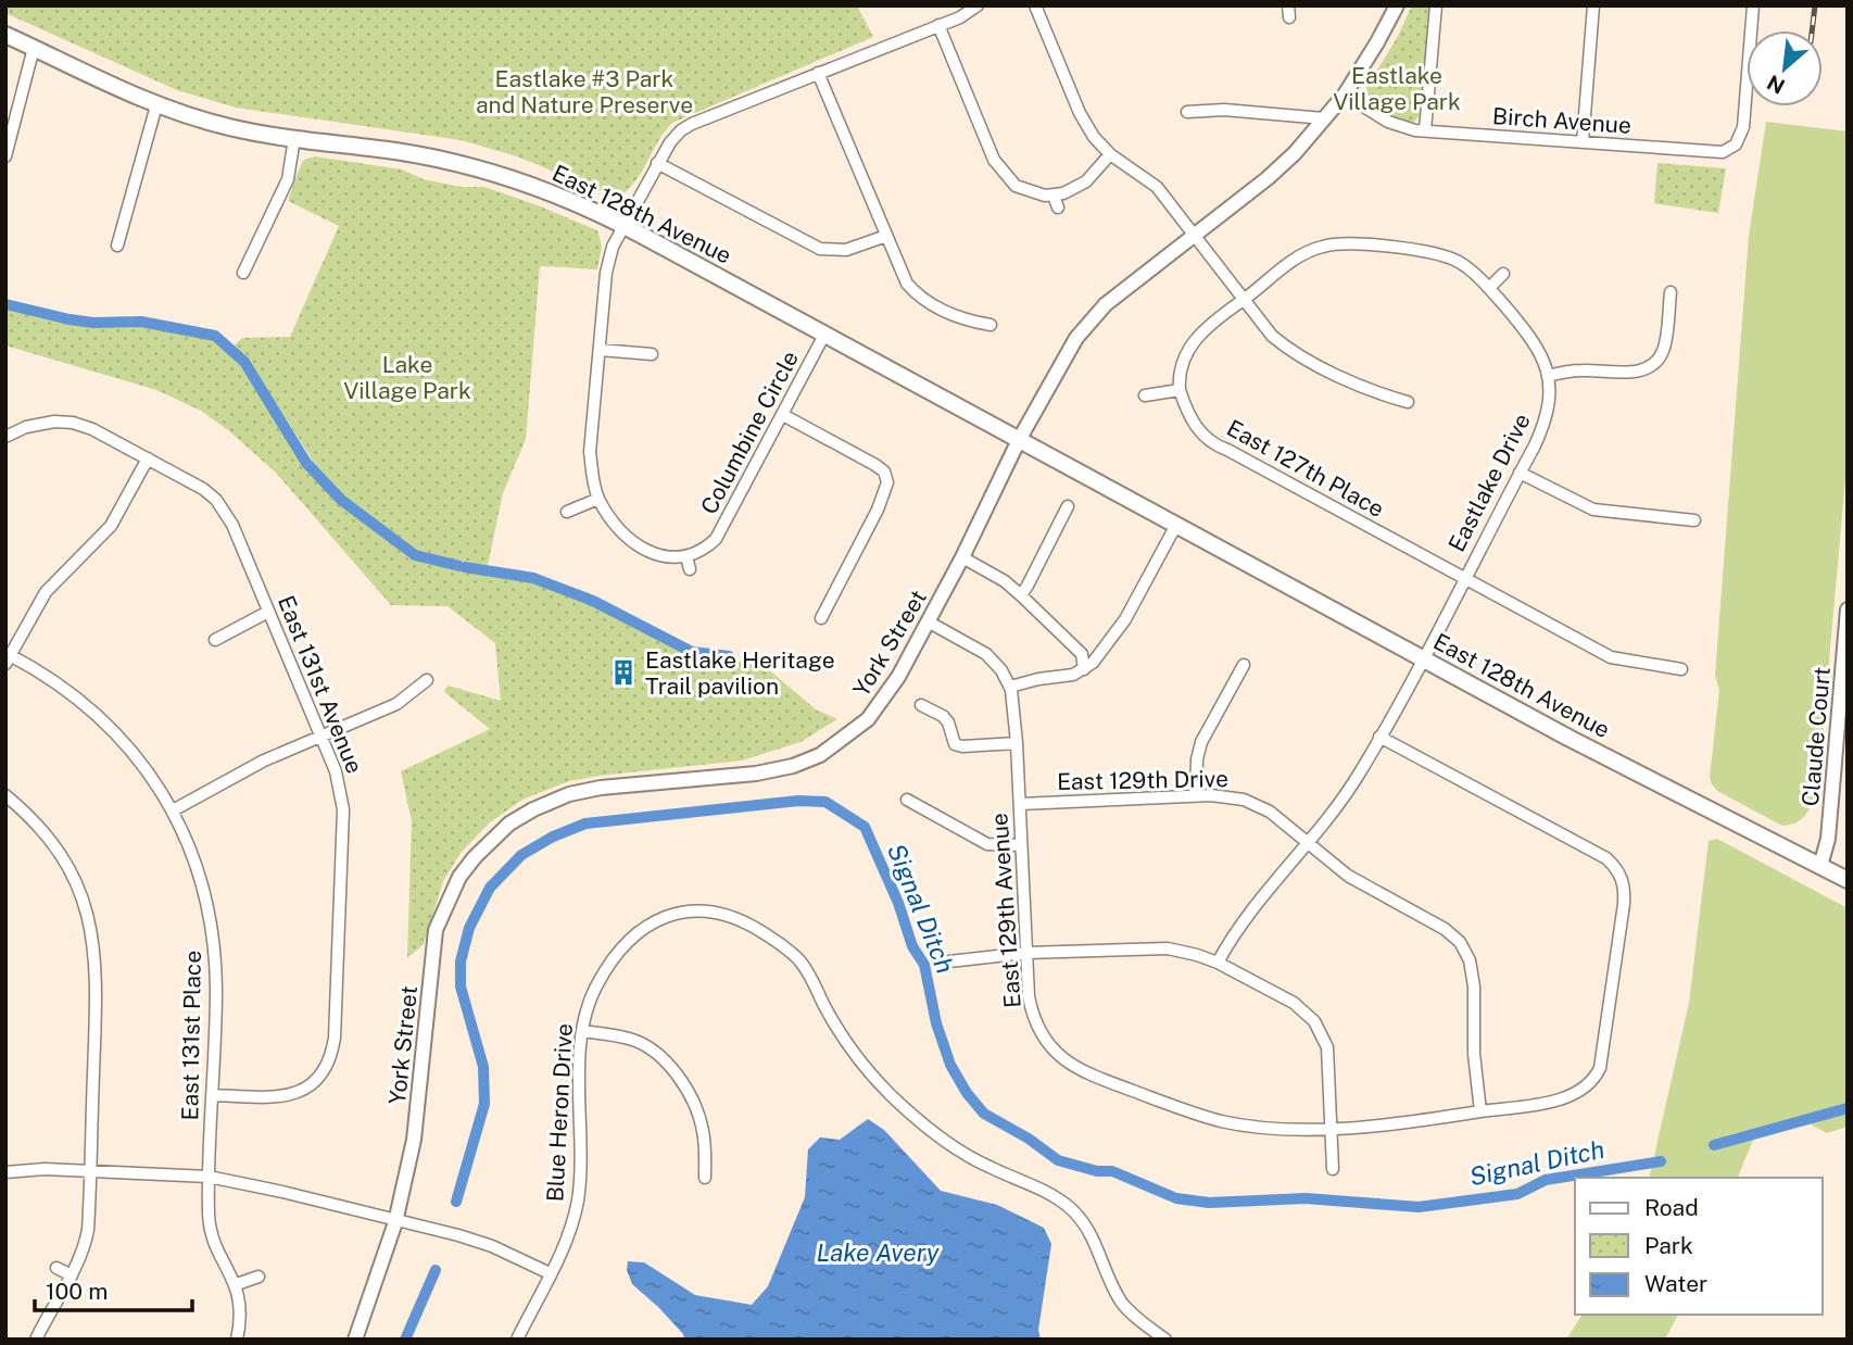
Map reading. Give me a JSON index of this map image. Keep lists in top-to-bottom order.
{
  "streets": {
    "main road": ["East 128th Avenue"],
    "street": [
      "Birch Avenue",
      "Columbine Circle",
      "East 127th Place",
      "Eastlake Drive",
      "York Street",
      "East 131st Avenue",
      "Claude Court",
      "East 129th Drive",
      "East 129th Avenue",
      "East 131st Place",
      "Blue Heron Drive"
    ]
  },
  "crossings": [
    ["Birch Avenue", "York Street"],
    ["East 128th Avenue", "Columbine Circle"],
    ["East 128th Avenue", "Eastlake Drive"],
    ["East 128th Avenue", "York Street"],
    ["East 128th Avenue", "Claude Court"],
    ["East 127th Place", "Eastlake Drive"],
    ["Eastlake Drive", "East 129th Drive"],
    ["Eastlake Drive", "East 129th Avenue"],
    ["York Street", "East 129th Avenue"],
    ["East 131st Avenue", "East 131st Place"],
    ["East 129th Drive", "East 129th Avenue"]
  ],
  "water": ["Signal Ditch", "Lake Avery"],
  "parks": ["Eastlake Village Park", "Eastlake #3 Park and Nature Preserve", "Lake Village Park"],
  "places": {
    "building": ["Eastlake Heritage Trail pavilion"]
  },
  "legend": ["Road", "Park", "Water"],
  "scale_bar": "100 m",
  "north": "bottom left"
}
